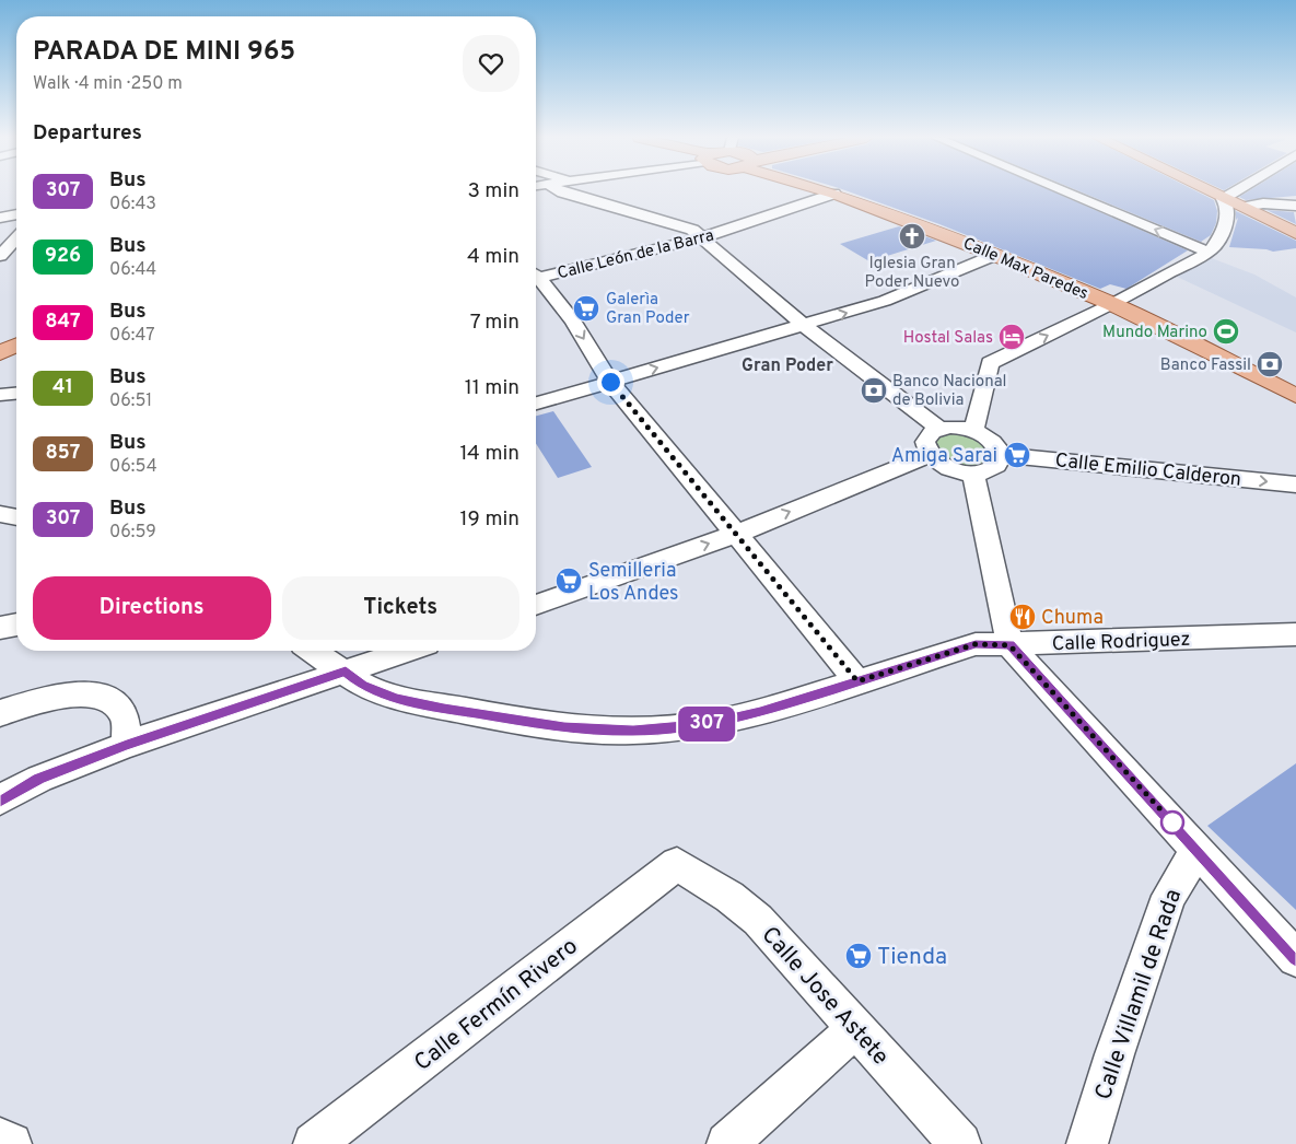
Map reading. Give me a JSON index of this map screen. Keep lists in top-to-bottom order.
{
  "streets": {
    "main road": ["Calle Max Paredes"],
    "street": [
      "Calle León de la Barra",
      "Calle Emilio Calderon",
      "Calle Rodriguez",
      "Calle Villamil de Rada",
      "Calle Jose Astete",
      "Calle Fermín Rivero"
    ]
  },
  "crossings": [
    ["Calle León de la Barra", "Calle Max Paredes"],
    ["Calle Jose Astete", "Calle Fermín Rivero"]
  ],
  "one_way": ["Calle Emilio Calderon"],
  "districts": ["Gran Poder"],
  "places": {
    "church": ["Iglesia Gran Poder Nuevo"],
    "supermarket": [
      "Galerìa Gran Poder",
      "Amiga Sarai",
      "Semilleria Los Andes",
      "Tienda"
    ],
    "sports": ["Mundo Marino"],
    "hotel": ["Hostal Salas"],
    "bank": ["Banco Fassil", "Banco Nacional de Bolivia"],
    "restaurant": ["Chuma"]
  },
  "lines": ["bus line 307"],
  "page": {
    "on_map": "307",
    "heading": [
      ["PARADA DE MINI 965", "Walk · 4 min · 250 m"],
      "Departures"
    ],
    "list": [
      {
        "mark": "307",
        "name": "Bus",
        "note": "06:43",
        "value": "3 min"
      },
      {
        "mark": "926",
        "name": "Bus",
        "note": "06:44",
        "value": "4 min"
      },
      {
        "mark": "847",
        "name": "Bus",
        "note": "06:47",
        "value": "7 min"
      },
      {
        "mark": "41",
        "name": "Bus",
        "note": "06:51",
        "value": "11 min"
      },
      {
        "mark": "857",
        "name": "Bus",
        "note": "06:54",
        "value": "14 min"
      },
      {
        "mark": "307",
        "name": "Bus",
        "note": "06:59",
        "value": "19 min"
      }
    ],
    "buttons": ["Directions", "Tickets"]
  }
}
